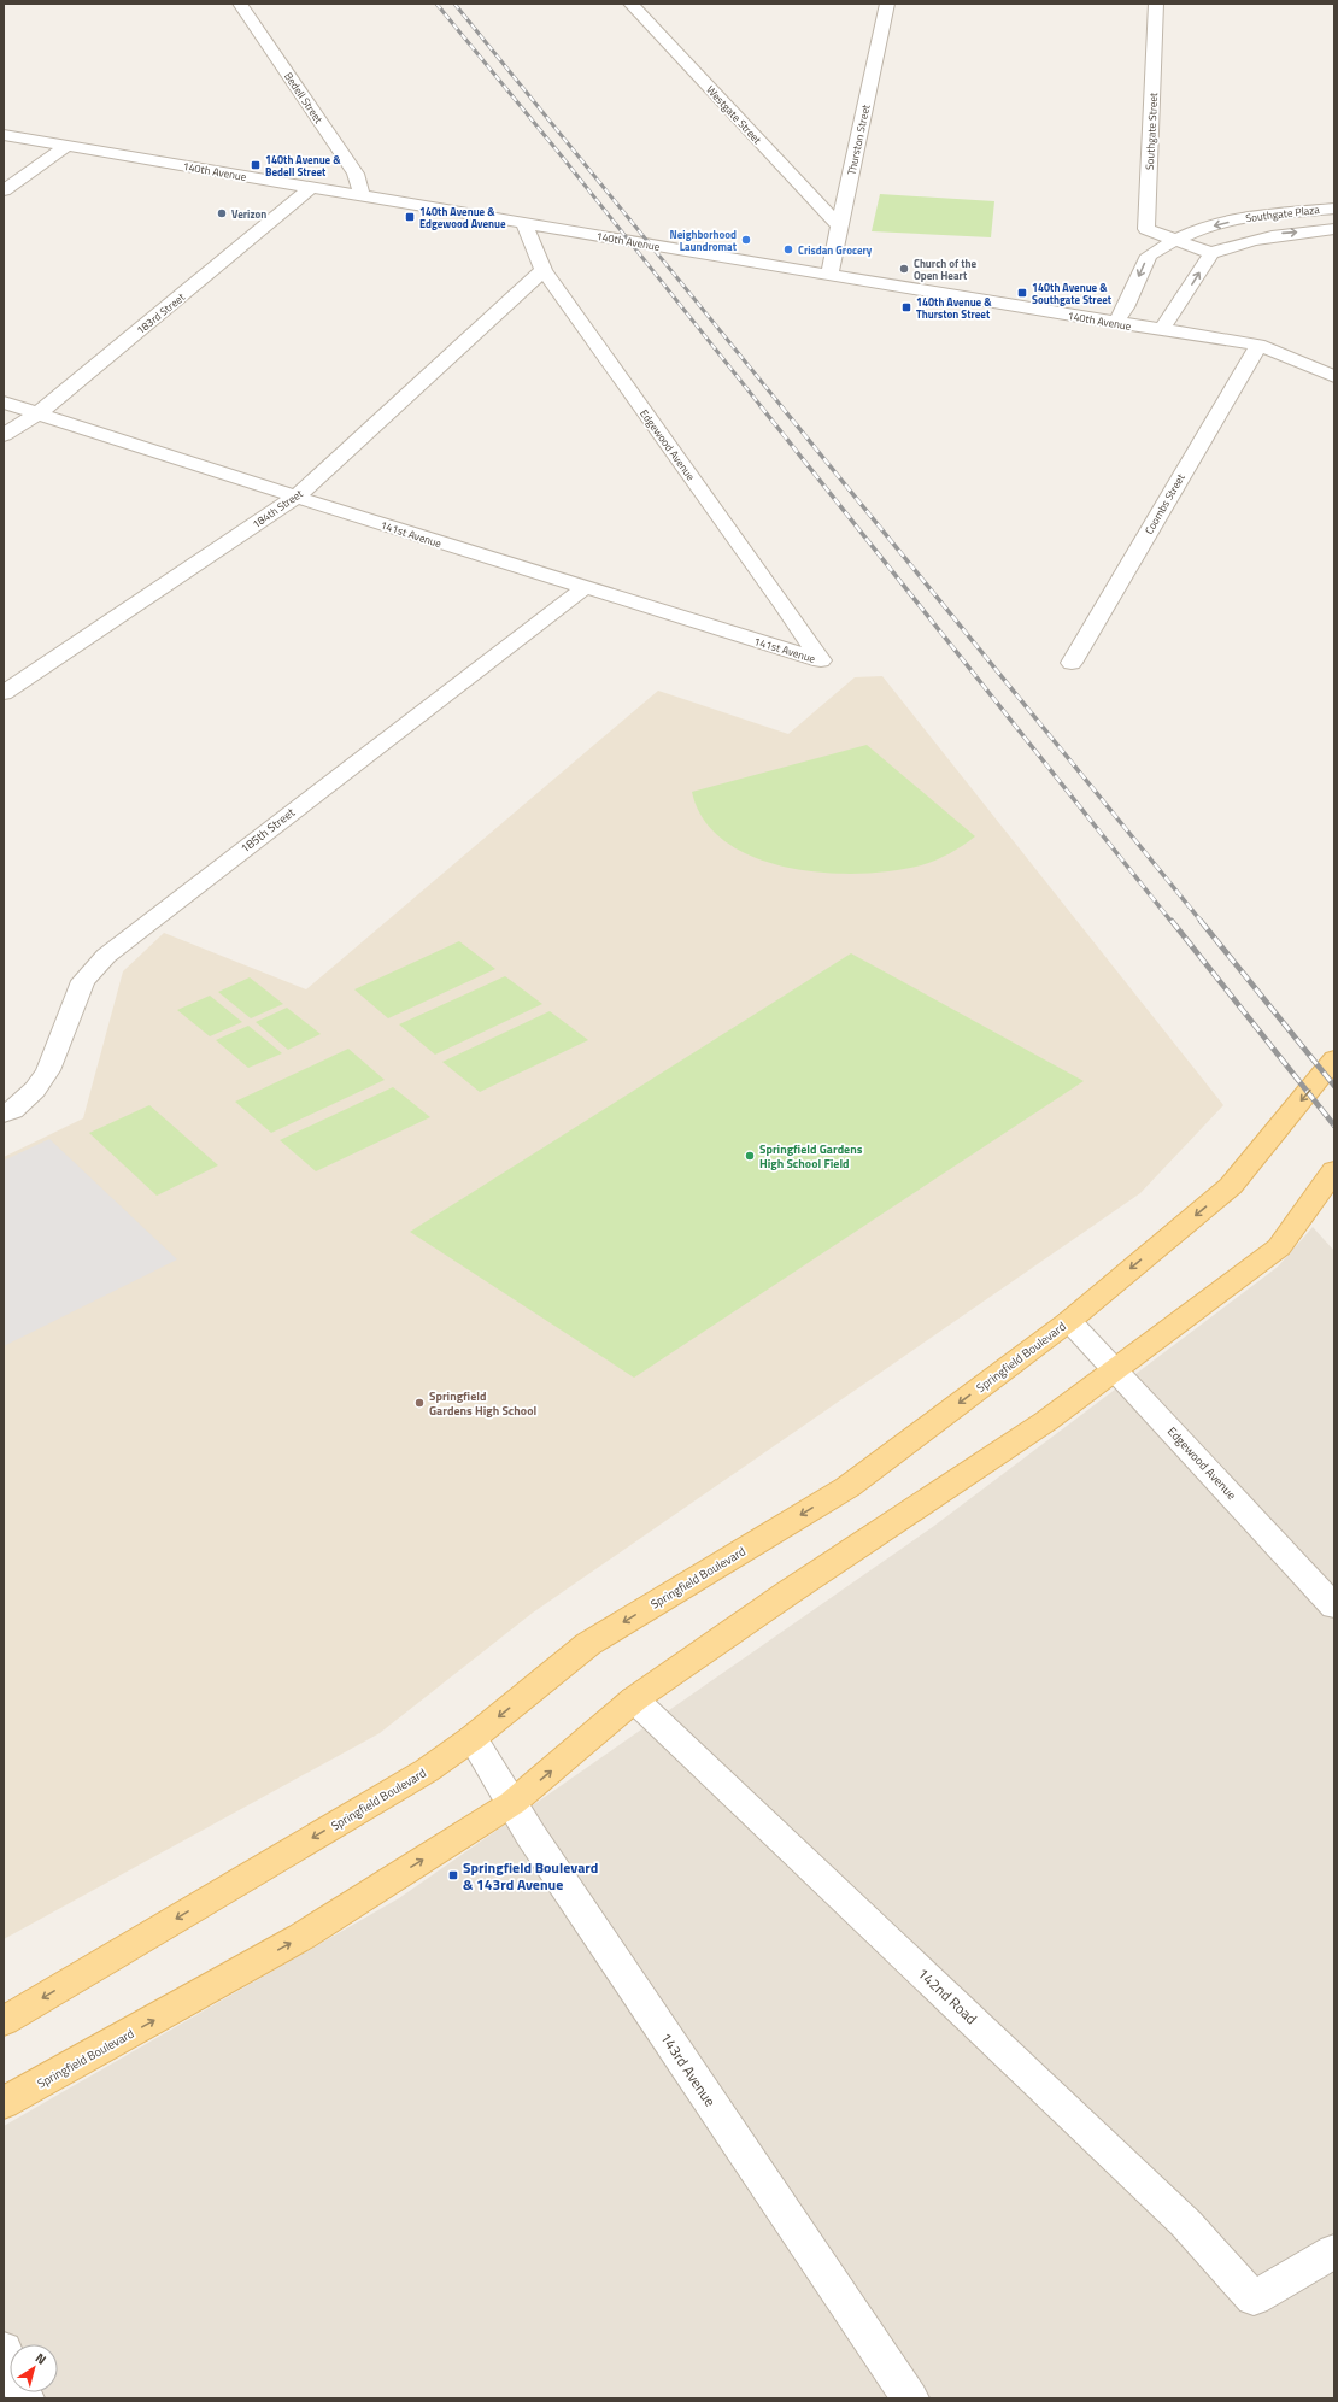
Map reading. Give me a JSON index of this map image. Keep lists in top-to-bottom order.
{
  "streets": {
    "main road": ["Springfield Boulevard"],
    "street": [
      "Bedell Street",
      "Westgate Street",
      "Southgate Street",
      "Thurston Street",
      "140th Avenue",
      "Southgate Plaza",
      "183rd Street",
      "Edgewood Avenue",
      "Coombs Street",
      "184th Street",
      "141st Avenue",
      "185th Street",
      "142nd Road",
      "143rd Avenue"
    ]
  },
  "crossings": [
    ["Bedell Street", "140th Avenue"],
    ["Westgate Street", "Thurston Street"],
    ["Southgate Street", "Southgate Plaza"],
    ["Thurston Street", "140th Avenue"],
    ["140th Avenue", "183rd Street"],
    ["140th Avenue", "Edgewood Avenue"],
    ["140th Avenue", "Coombs Street"],
    ["183rd Street", "141st Avenue"],
    ["Edgewood Avenue", "184th Street"],
    ["Edgewood Avenue", "141st Avenue"],
    ["Edgewood Avenue", "Springfield Boulevard"],
    ["184th Street", "141st Avenue"],
    ["141st Avenue", "185th Street"],
    ["Springfield Boulevard", "142nd Road"],
    ["Springfield Boulevard", "143rd Avenue"]
  ],
  "places": {
    "transit": [
      "140th Avenue & Bedell Street",
      "140th Avenue & Edgewood Avenue",
      "140th Avenue & Southgate Street",
      "140th Avenue & Thurston Street",
      "Springfield Boulevard & 143rd Avenue"
    ],
    "other": [
      "Verizon",
      "Neighborhood Laundromat",
      "Crisdan Grocery",
      "Church of the Open Heart",
      "Springfield Gardens High School Field",
      "Springfield Gardens High School"
    ]
  },
  "north": "top right"
}
